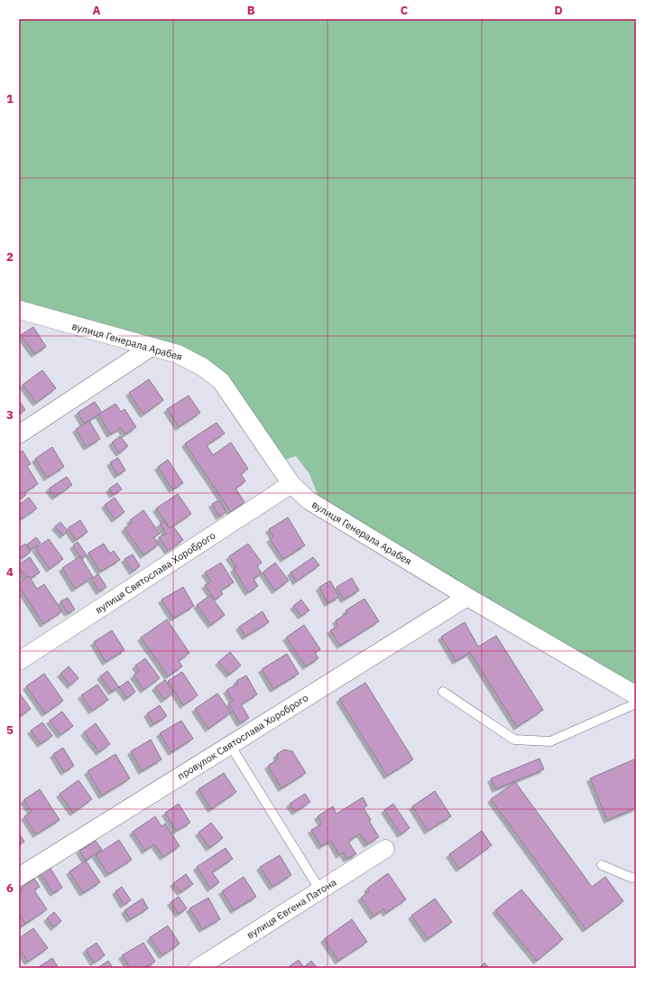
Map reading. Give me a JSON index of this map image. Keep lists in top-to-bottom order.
{
  "streets": {
    "street": [
      "вулиця Генерала Арабея",
      "вулиця Святослава Хороброго",
      "провулок Святослава Хороброго",
      "вулиця Євгена Патона"
    ]
  },
  "crossings": [
    ["вулиця Генерала Арабея", "вулиця Святослава Хороброго"],
    ["вулиця Генерала Арабея", "провулок Святослава Хороброго"]
  ],
  "grid": {
    "columns": [
      "A",
      "B",
      "C",
      "D"
    ],
    "rows": [
      "1",
      "2",
      "3",
      "4",
      "5",
      "6"
    ]
  }
}
